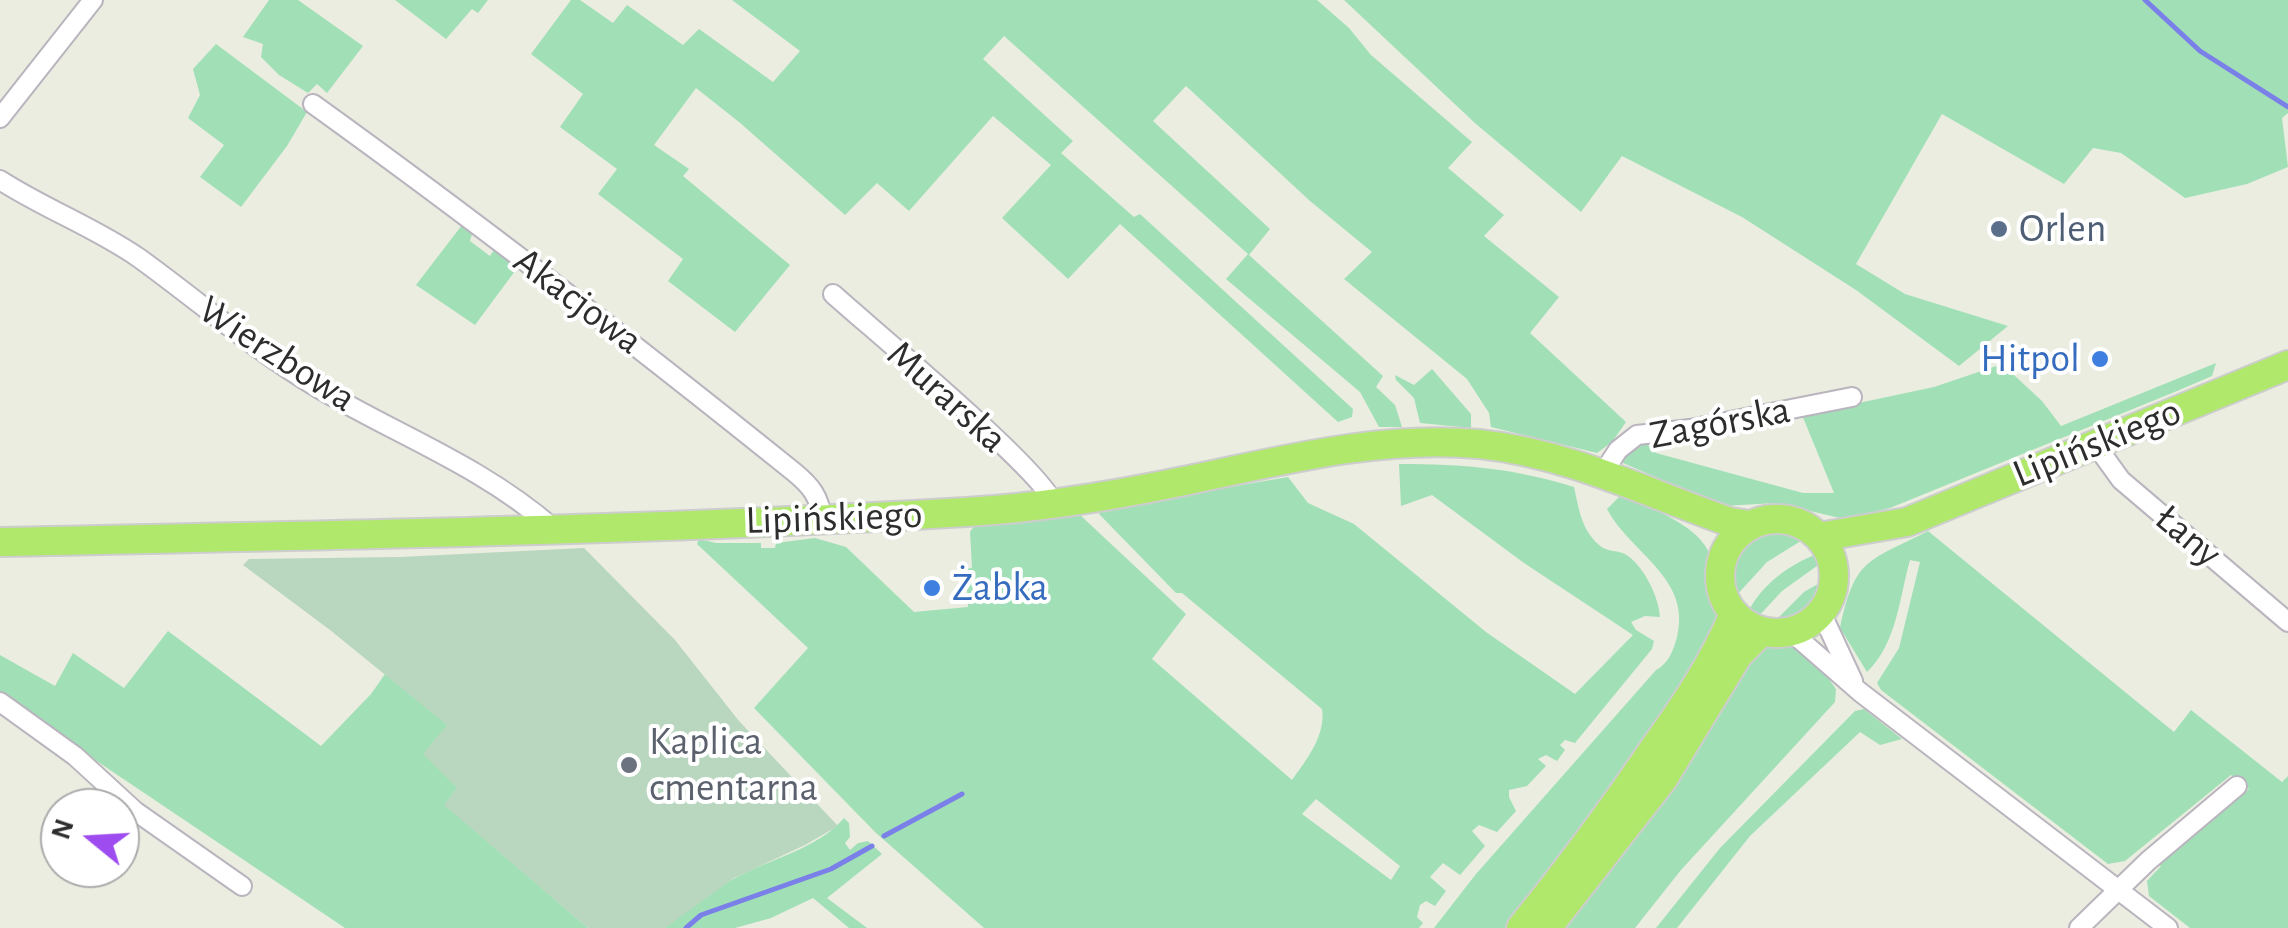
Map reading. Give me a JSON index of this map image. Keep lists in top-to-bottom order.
{
  "streets": {
    "main road": ["Lipińskiego"],
    "street": [
      "Akacjowa",
      "Wierzbowa",
      "Murarska",
      "Zagórska",
      "Łany"
    ]
  },
  "crossings": [
    ["Akacjowa", "Lipińskiego"],
    ["Wierzbowa", "Lipińskiego"],
    ["Murarska", "Lipińskiego"],
    ["Zagórska", "Lipińskiego"],
    ["Lipińskiego", "Łany"]
  ],
  "places": [
    "Orlen",
    "Hitpol",
    "Żabka",
    "Kaplica cmentarna"
  ],
  "north": "left"
}
